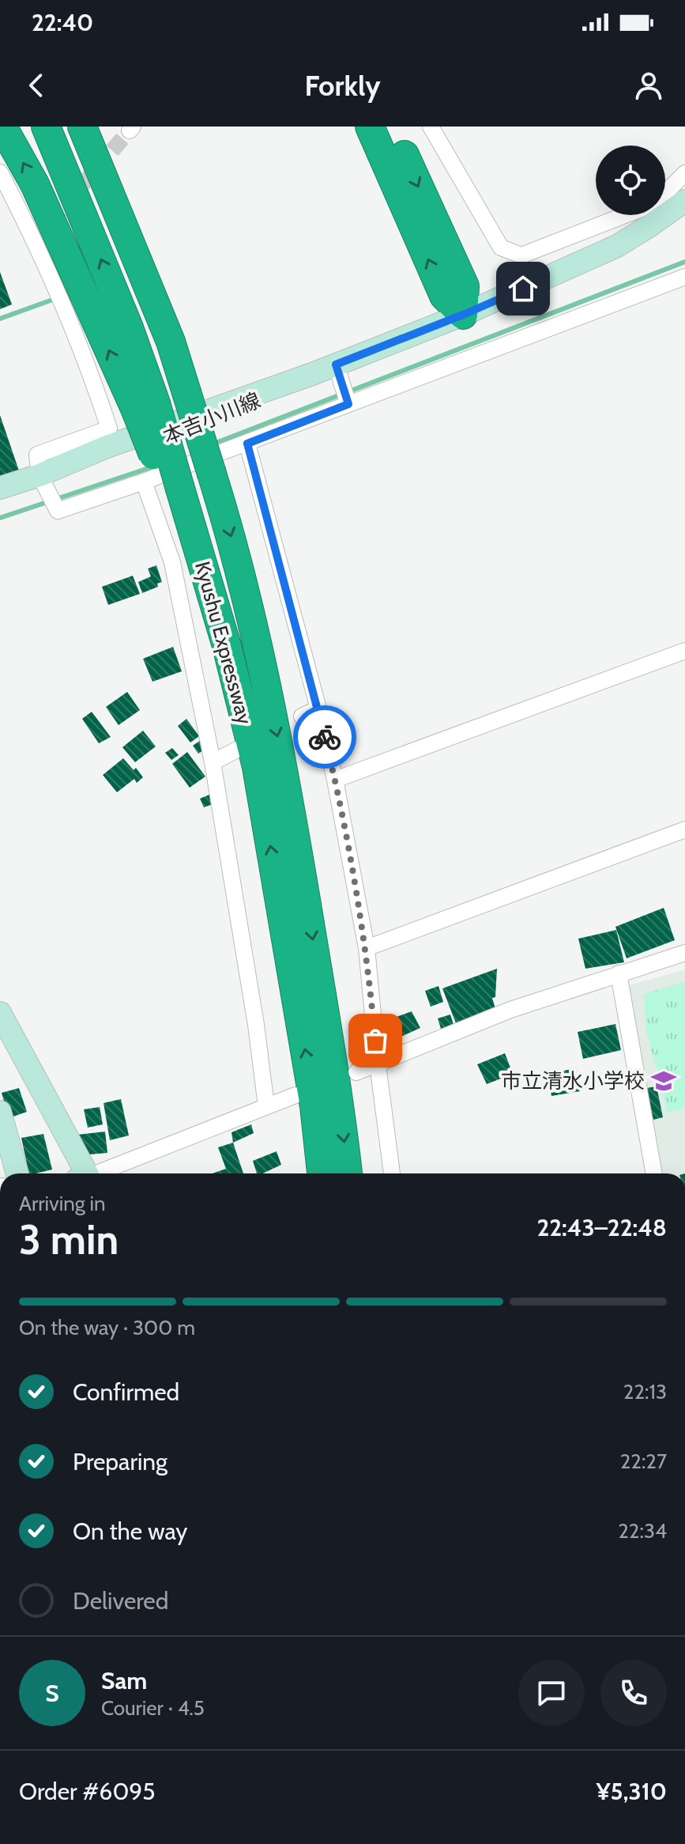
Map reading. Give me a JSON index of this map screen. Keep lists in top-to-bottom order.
{
  "streets": {
    "highway": ["Kyushu Expressway"],
    "main road": ["本吉小川線"]
  },
  "places": {
    "school or university": ["市立清水小学校"]
  },
  "page": {
    "status": "22:40",
    "header": "Forkly",
    "heading": ["3 min", "Arriving in", "22:43–22:48"],
    "panel": [
      "Sam",
      "Courier · 4.5",
      "Order #6095",
      "¥5,310"
    ],
    "bar": "On the way · 300 m",
    "list": [
      ["Confirmed", "22:13"],
      ["Preparing", "22:27"],
      ["On the way", "22:34"],
      "Delivered"
    ],
    "round": "S"
  }
}
